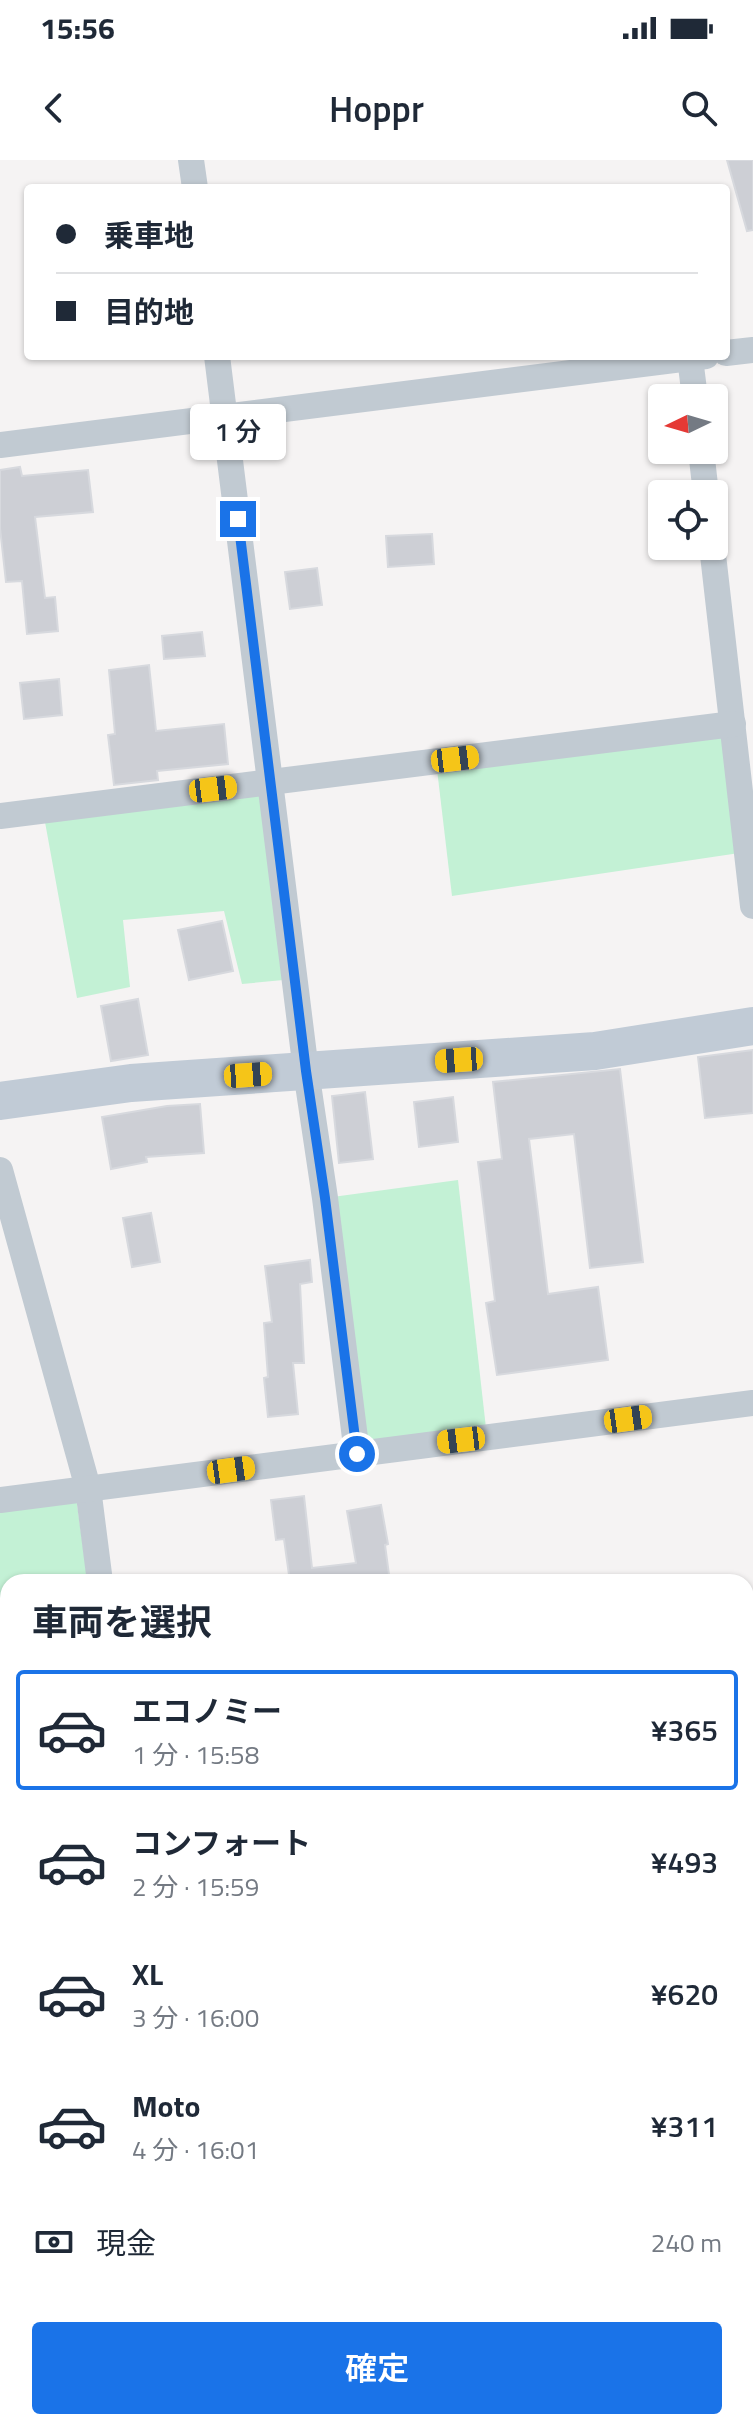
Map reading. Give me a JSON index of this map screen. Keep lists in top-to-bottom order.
{
  "north": "left",
  "page": {
    "status": "15:56",
    "header": "Hoppr",
    "banner": ["乗車地", "目的地"],
    "bubble": "1 分",
    "heading": "車両を選択",
    "list": [
      {
        "name": "エコノミー",
        "note": "1 分 · 15:58",
        "value": "¥365"
      },
      {
        "name": "コンフォート",
        "note": "2 分 · 15:59",
        "value": "¥493"
      },
      {
        "name": "XL",
        "note": "3 分 · 16:00",
        "value": "¥620"
      },
      {
        "name": "Moto",
        "note": "4 分 · 16:01",
        "value": "¥311"
      }
    ],
    "pay": ["現金", "240 m"],
    "buttons": "確定"
  }
}
